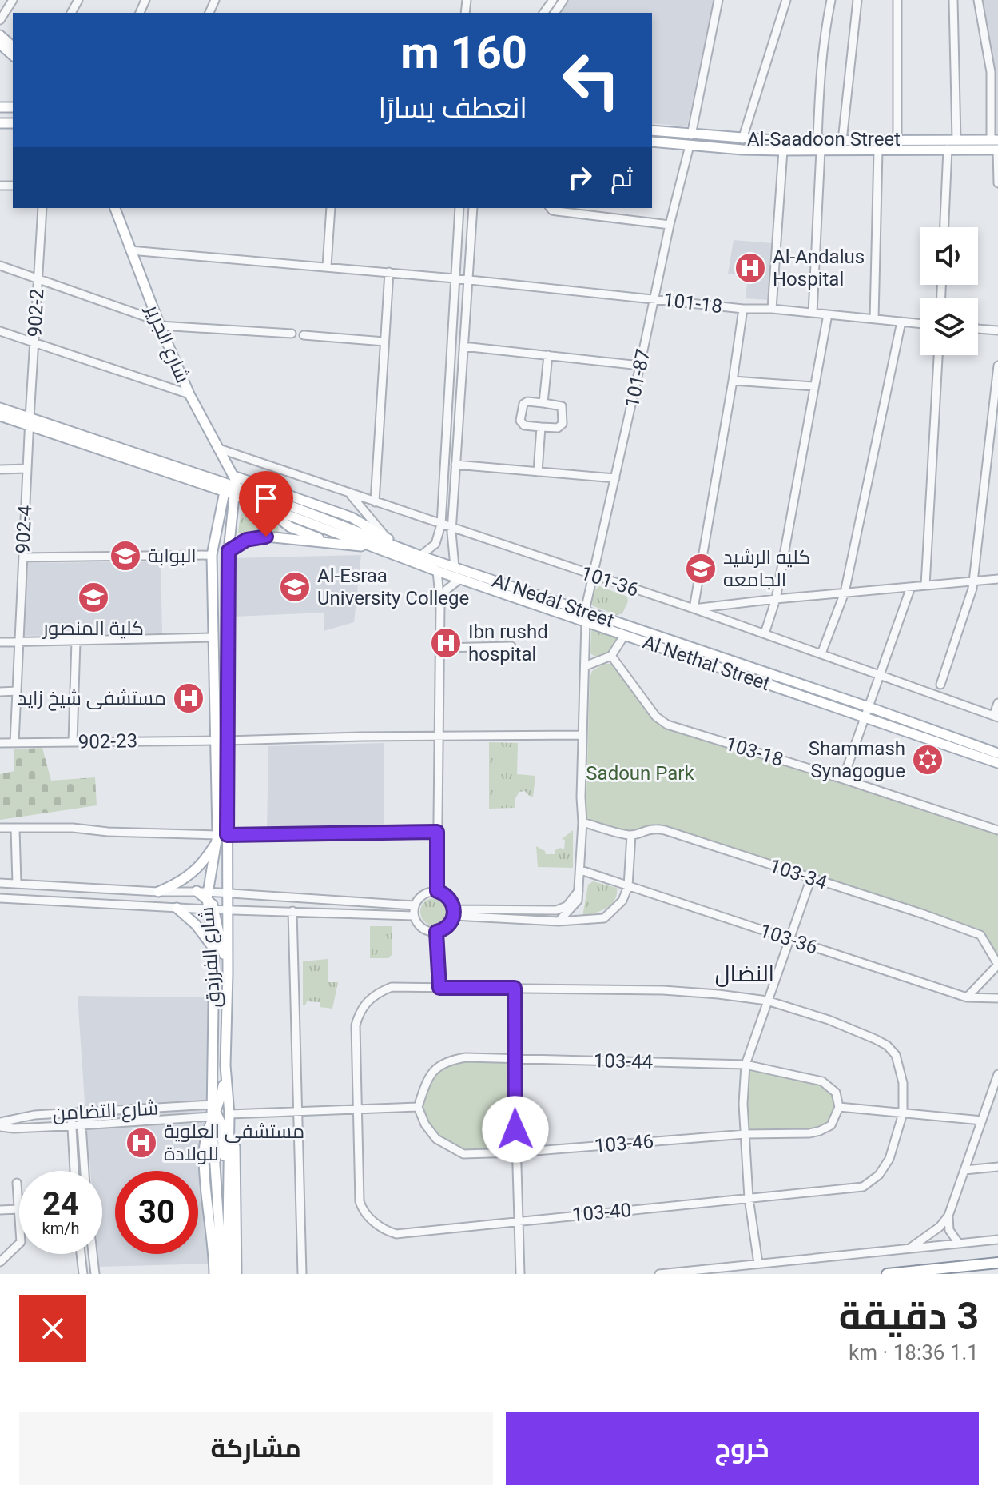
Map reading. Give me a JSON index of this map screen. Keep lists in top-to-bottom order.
{
  "streets": {
    "main road": [
      "Al-Saadoon Street",
      "شارع الجرير",
      "Al Nedal Street",
      "Al Nethal Street",
      "شارع الفرزدق"
    ],
    "street": [
      "101-18",
      "902-2",
      "101-87",
      "902-4",
      "101-36",
      "902-23",
      "103-18",
      "103-34",
      "103-36",
      "103-44",
      "شارع التضامن",
      "103-46",
      "103-40"
    ]
  },
  "crossings": [
    ["Al-Saadoon Street", "101-87"],
    ["101-18", "شارع الجرير"],
    ["101-18", "101-87"],
    ["902-2", "902-4"],
    ["902-2", "Al Nedal Street"],
    ["شارع الجرير", "101-36"],
    ["شارع الجرير", "Al Nedal Street"],
    ["شارع الجرير", "Al Nethal Street"],
    ["شارع الجرير", "شارع الفرزدق"],
    ["101-87", "101-36"],
    ["101-87", "Al Nedal Street"],
    ["101-87", "Al Nethal Street"],
    ["101-87", "103-34"],
    ["101-87", "103-36"],
    ["902-4", "Al Nedal Street"],
    ["902-4", "902-23"],
    ["Al Nedal Street", "Al Nethal Street"],
    ["Al Nedal Street", "شارع الفرزدق"],
    ["Al Nethal Street", "شارع الفرزدق"],
    ["902-23", "شارع الفرزدق"],
    ["شارع الفرزدق", "شارع التضامن"],
    ["103-44", "103-46"]
  ],
  "districts": ["النضال"],
  "parks": ["Sadoun Park"],
  "places": {
    "hospital": [
      "Al-Andalus Hospital",
      "Ibn rushd hospital",
      "مستشفى شيخ زايد",
      "مستشفى العلوية للولادة"
    ],
    "school or university": [
      "البوابة",
      "كليه الرشيد الجامعه",
      "Al-Esraa University College",
      "كلية المنصور"
    ],
    "synagogue": ["Shammash Synagogue"]
  },
  "page": {
    "turn": ["160 m", "انعطف يسارًا"],
    "then": "ثم",
    "speed": "24 km/h",
    "limit": "30",
    "heading": ["3 دقيقة", "1.1 km · 18:36"],
    "buttons": ["خروج", "مشاركة"]
  }
}
